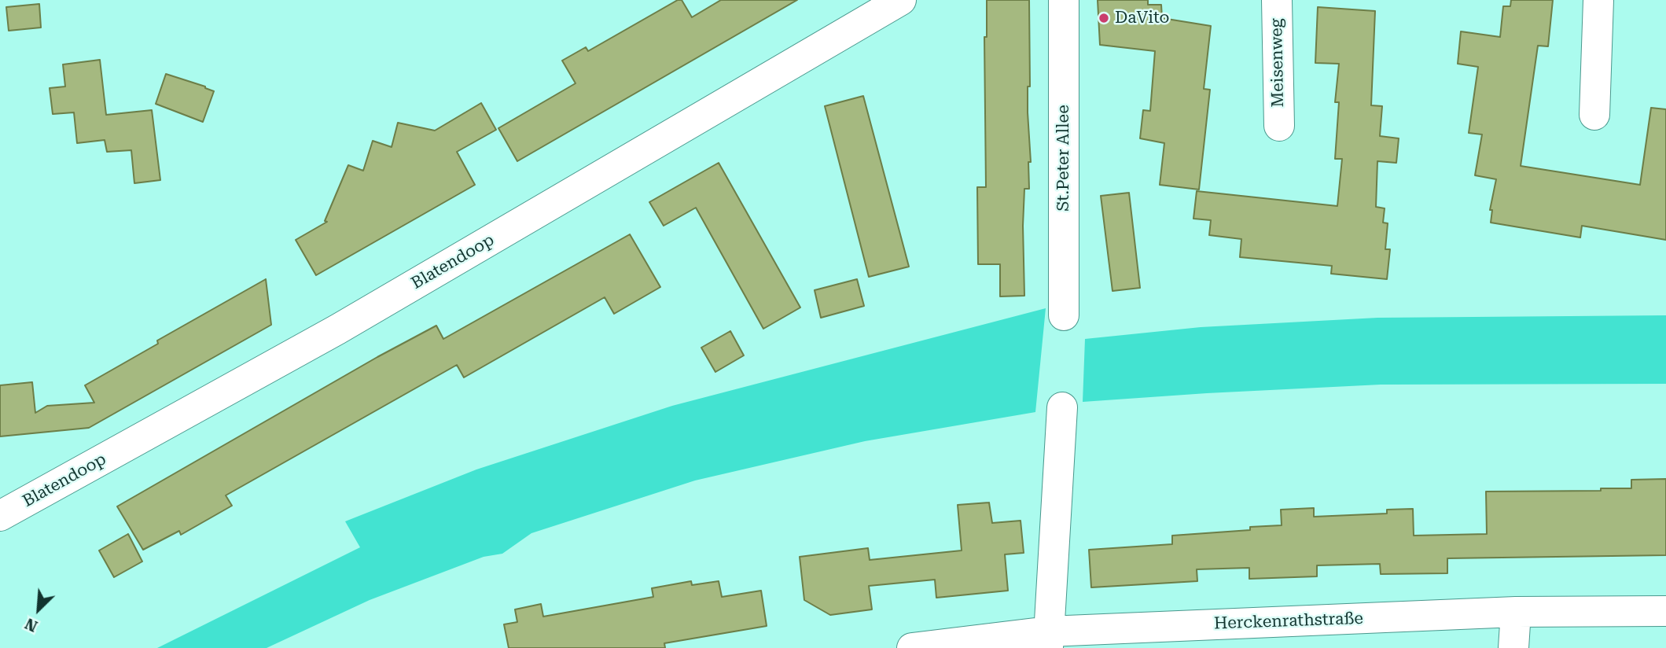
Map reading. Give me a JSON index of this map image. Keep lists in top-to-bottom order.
{
  "streets": {
    "street": [
      "Meisenweg",
      "St.Peter Allee",
      "Blatendoop",
      "Herckenrathstraße"
    ]
  },
  "places": ["DaVito"],
  "north": "bottom left"
}
